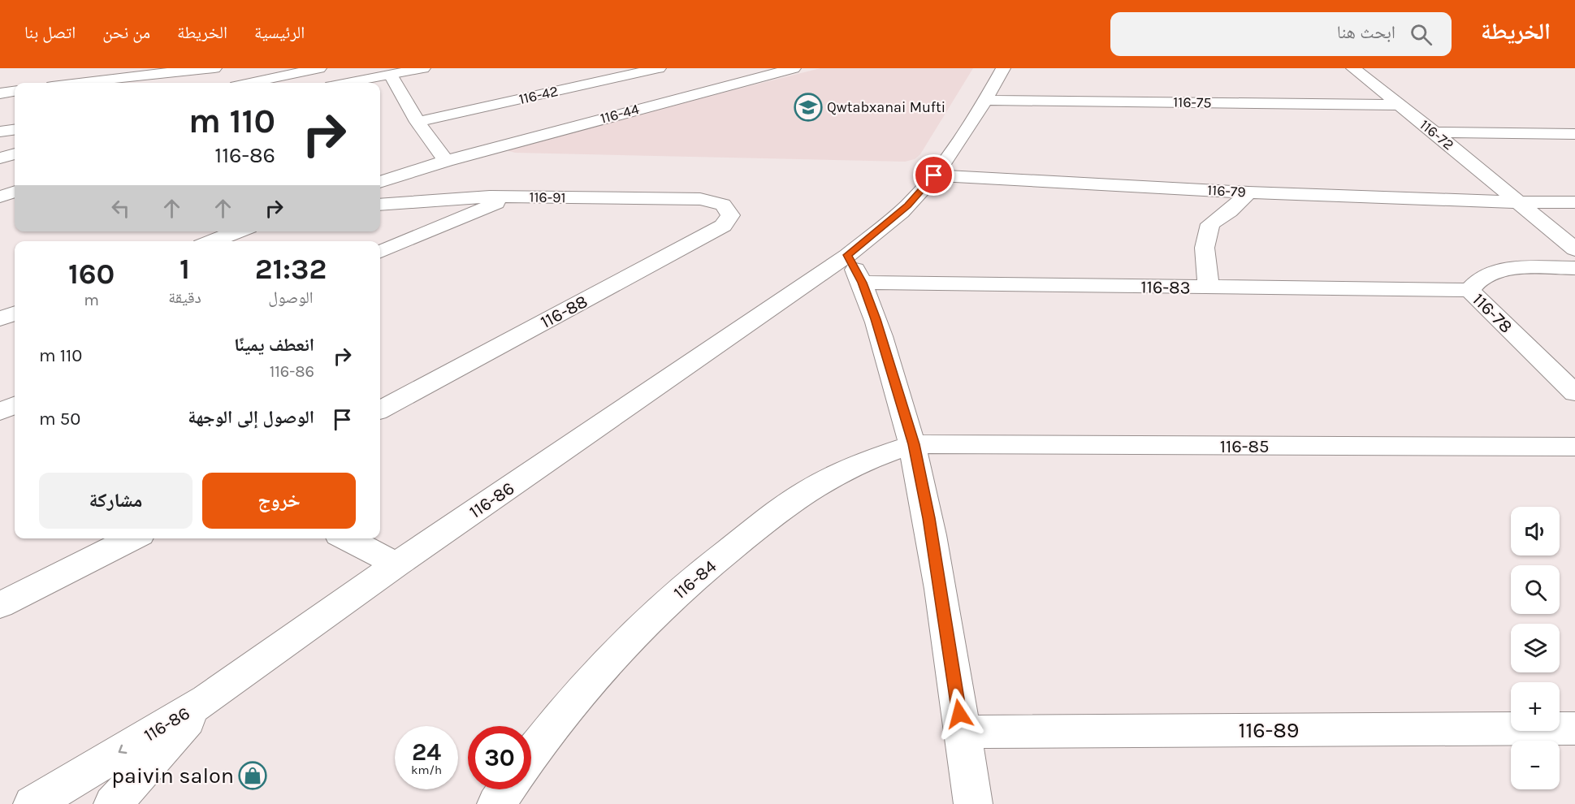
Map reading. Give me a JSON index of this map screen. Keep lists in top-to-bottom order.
{
  "streets": {
    "street": [
      "116-42",
      "116-75",
      "116-44",
      "116-72",
      "116-79",
      "116-91",
      "116-83",
      "116-88",
      "116-78",
      "116-85",
      "116-86",
      "116-84",
      "116-89"
    ]
  },
  "crossings": [
    ["116-75", "116-72"],
    ["116-75", "116-86"],
    ["116-72", "116-79"],
    ["116-79", "116-86"],
    ["116-91", "116-88"],
    ["116-83", "116-78"],
    ["116-85", "116-84"]
  ],
  "places": {
    "school or university": ["Qwtabxanai Mufti"],
    "shop": ["paivin salon"]
  },
  "page": {
    "header": "الخريطة",
    "search": "ابحث هنا",
    "nav": [
      "الرئيسية",
      "الخريطة",
      "من نحن",
      "اتصل بنا"
    ],
    "turn": ["110 m", "116-86"],
    "eta": [
      "21:32",
      "الوصول",
      "1",
      "دقيقة",
      "160",
      "m"
    ],
    "list": [
      {
        "name": "انعطف يمينًا",
        "note": "116-86",
        "value": "110 m"
      },
      {
        "name": "الوصول إلى الوجهة",
        "value": "50 m"
      }
    ],
    "buttons": ["خروج", "مشاركة"],
    "map_buttons": ["+", "−"],
    "speed": "24 km/h",
    "limit": "30"
  }
}
